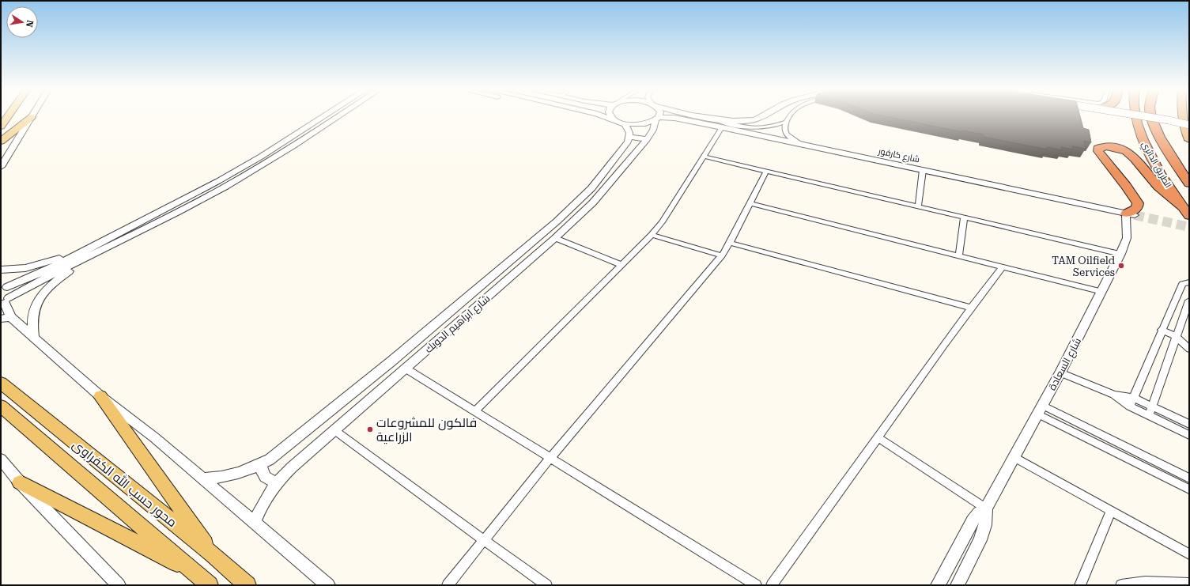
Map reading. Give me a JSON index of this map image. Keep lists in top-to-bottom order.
{
  "streets": {
    "highway": ["الطريق الدائري"],
    "main road": ["محور حسب الله الكفراوى"],
    "street": ["شارع كارفور", "شارع ابراهيم الدوبك", "شارع السعادة"]
  },
  "crossings": [
    ["شارع كارفور", "شارع ابراهيم الدوبك"],
    ["شارع كارفور", "شارع السعادة"]
  ],
  "places": ["TAM Oilfield Services", "فالكون للمشروعات الزراعية"],
  "north": "right"
}
